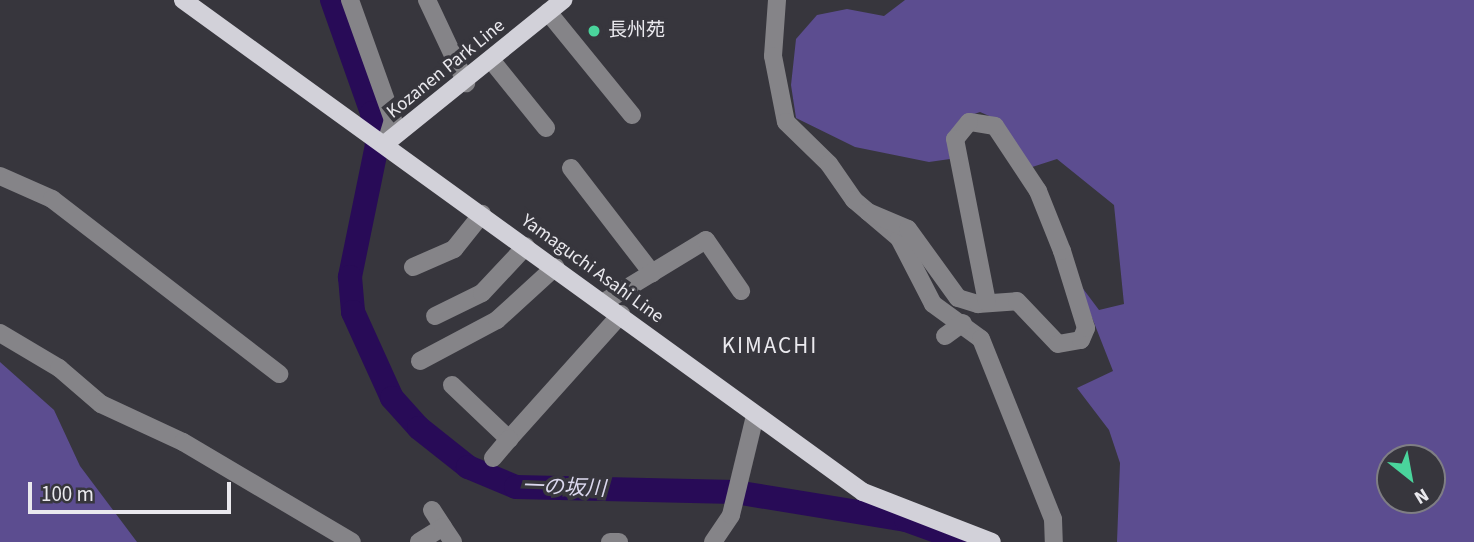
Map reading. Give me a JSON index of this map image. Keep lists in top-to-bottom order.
{
  "streets": {
    "main road": ["Kozanen Park Line", "Yamaguchi Asahi Line"]
  },
  "crossings": [
    ["Kozanen Park Line", "Yamaguchi Asahi Line"]
  ],
  "districts": ["KIMACHI"],
  "water": ["一の坂川"],
  "places": ["長州苑"],
  "scale_bar": "100 m",
  "north": "bottom right"
}
